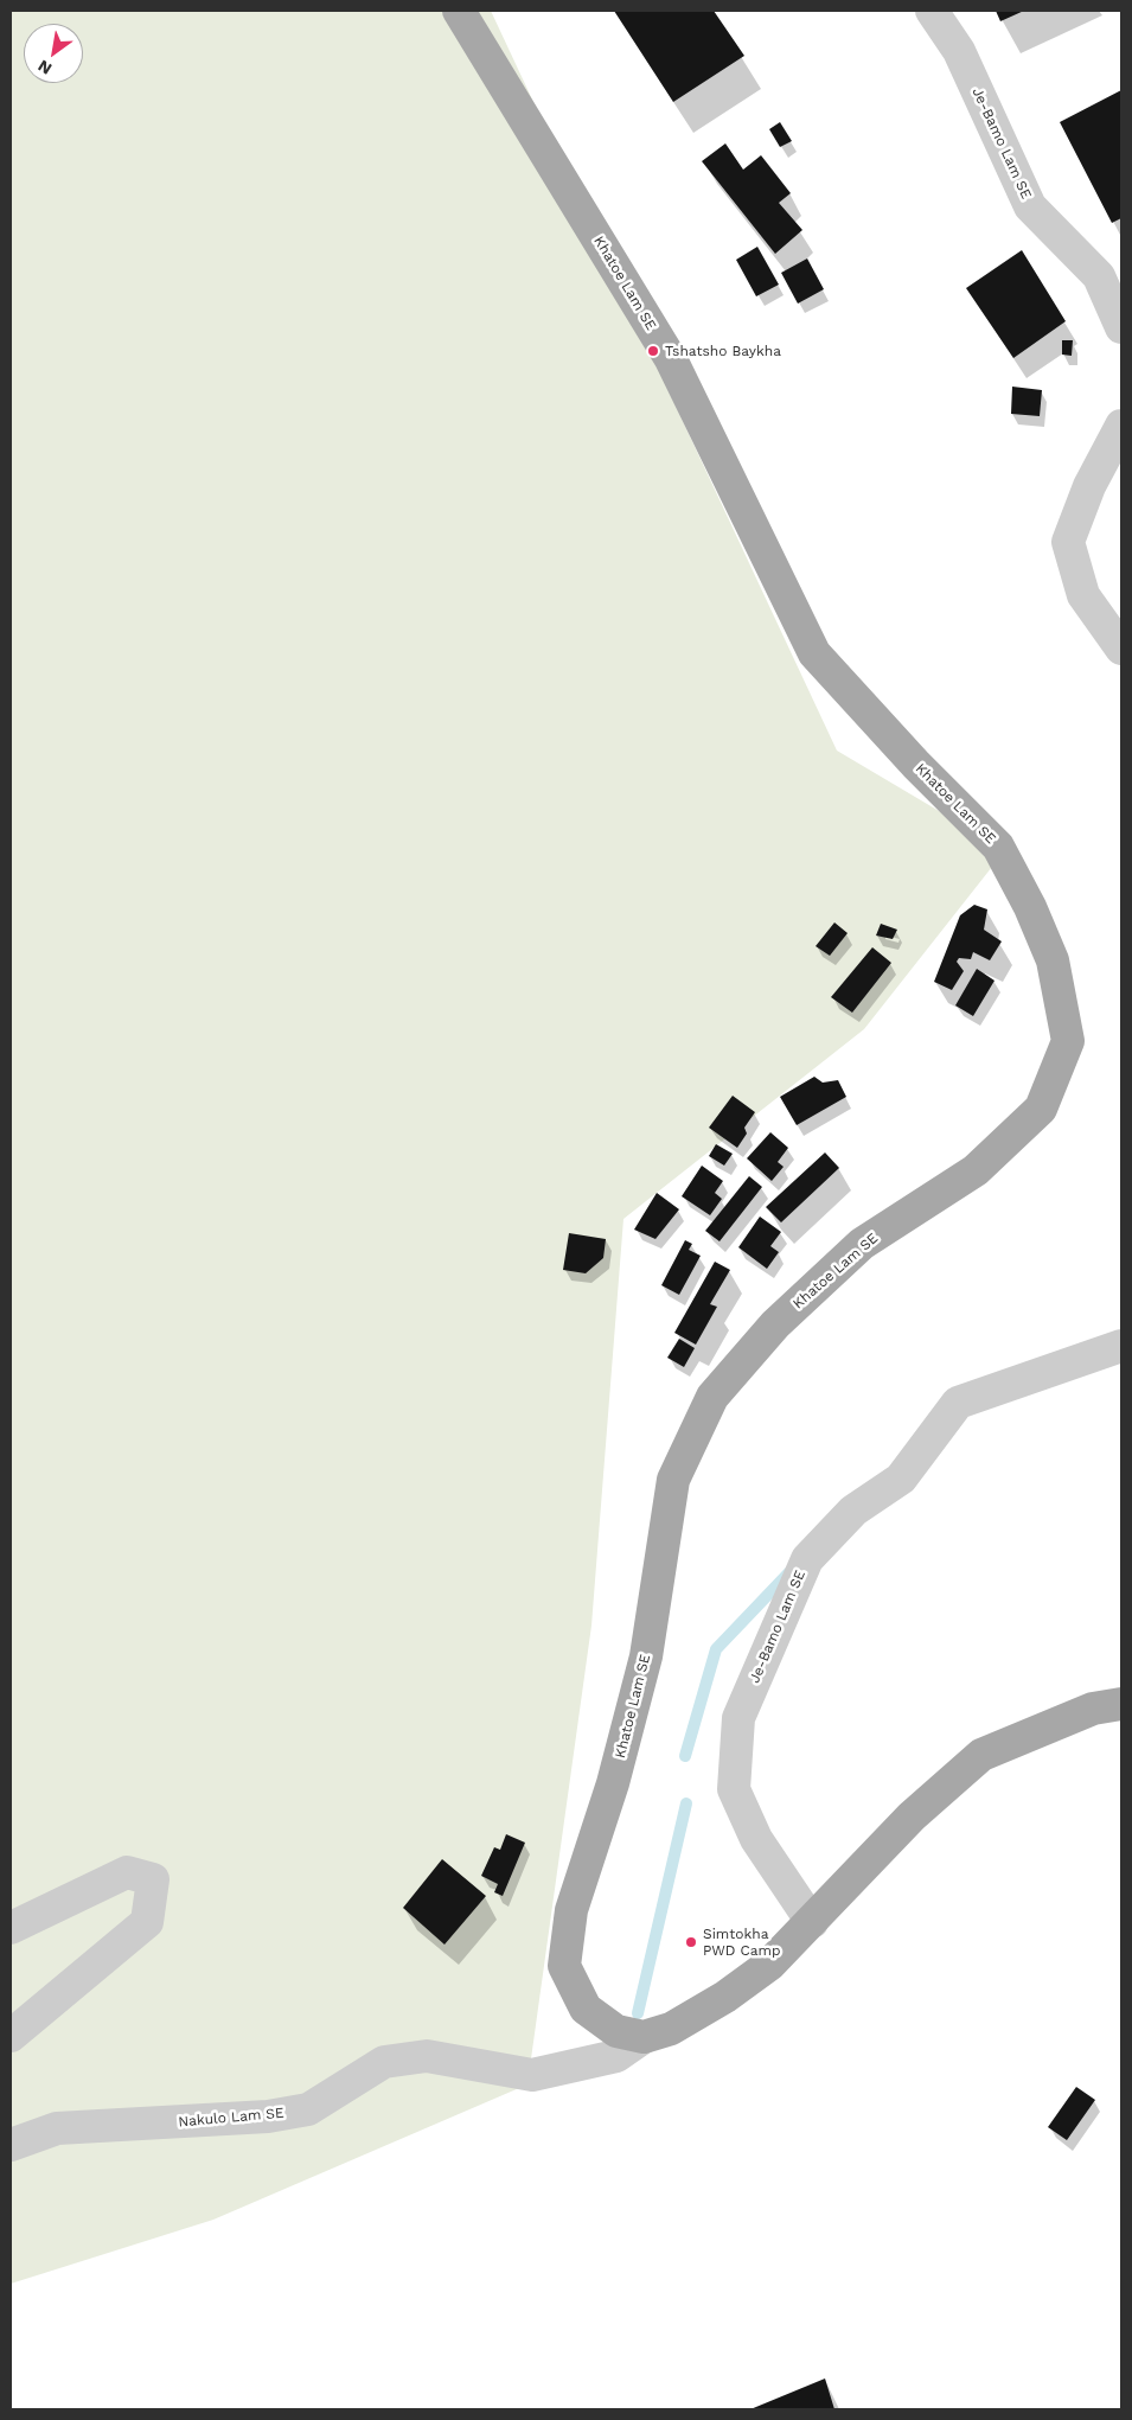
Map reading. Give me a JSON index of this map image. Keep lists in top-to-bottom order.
{
  "streets": {
    "main road": ["Khatoe Lam SE"],
    "street": ["Je-Bamo Lam SE", "Nakulo Lam SE"]
  },
  "crossings": [
    ["Khatoe Lam SE", "Nakulo Lam SE"]
  ],
  "places": ["Tshatsho Baykha", "Simtokha PWD Camp"],
  "north": "bottom left"
}
